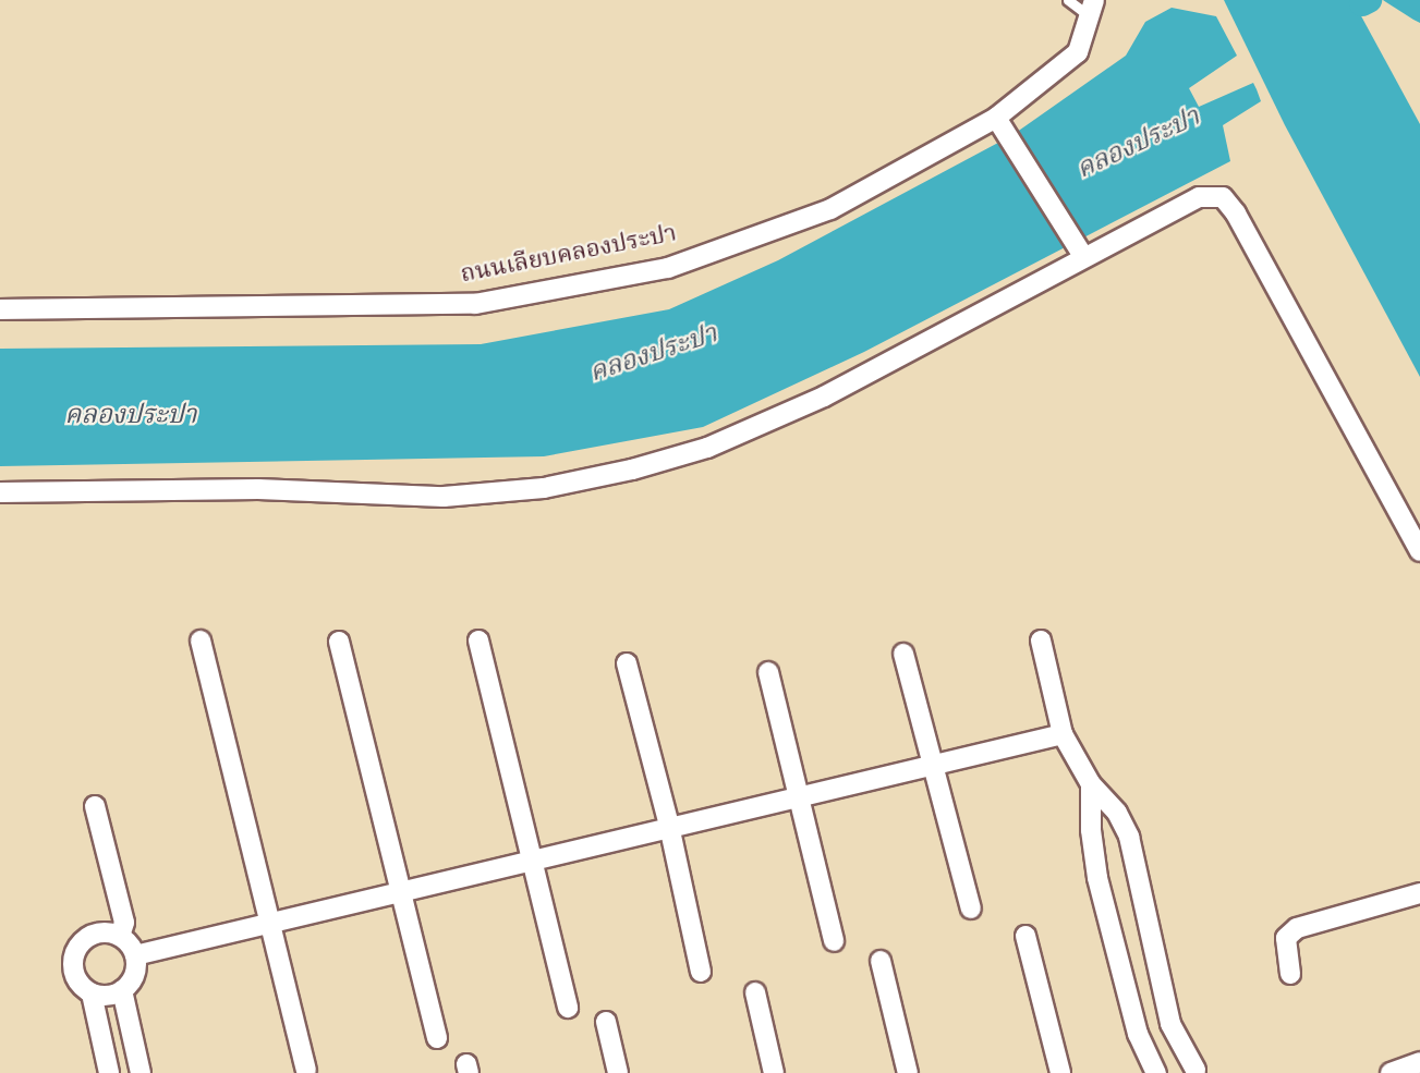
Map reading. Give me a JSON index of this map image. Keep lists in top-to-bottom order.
{
  "streets": {
    "street": ["ถนนเลียบคลองประปา"]
  },
  "water": ["คลองประปา"]
}
